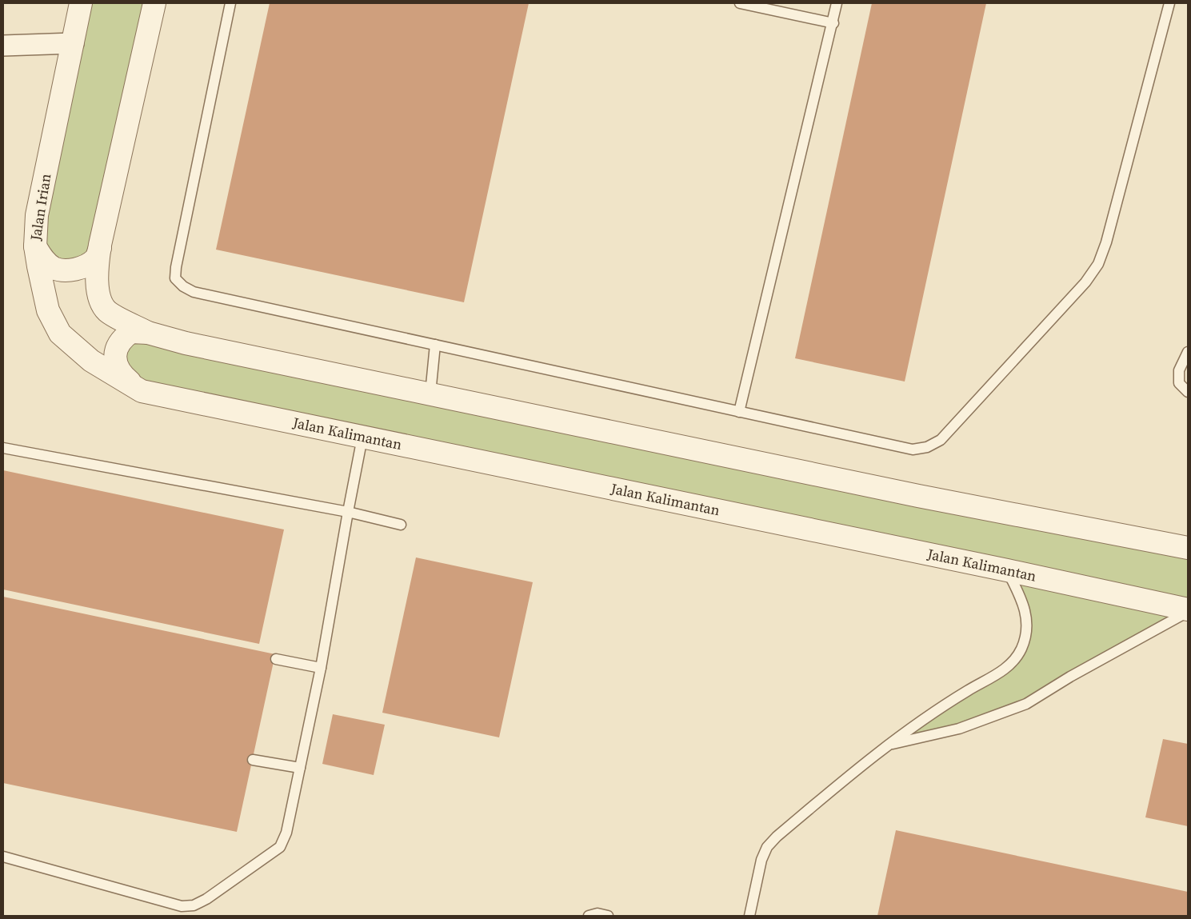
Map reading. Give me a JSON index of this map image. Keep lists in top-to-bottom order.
{
  "streets": {
    "street": ["Jalan Irian", "Jalan Kalimantan"]
  },
  "crossings": [
    ["Jalan Irian", "Jalan Kalimantan"]
  ]
}
